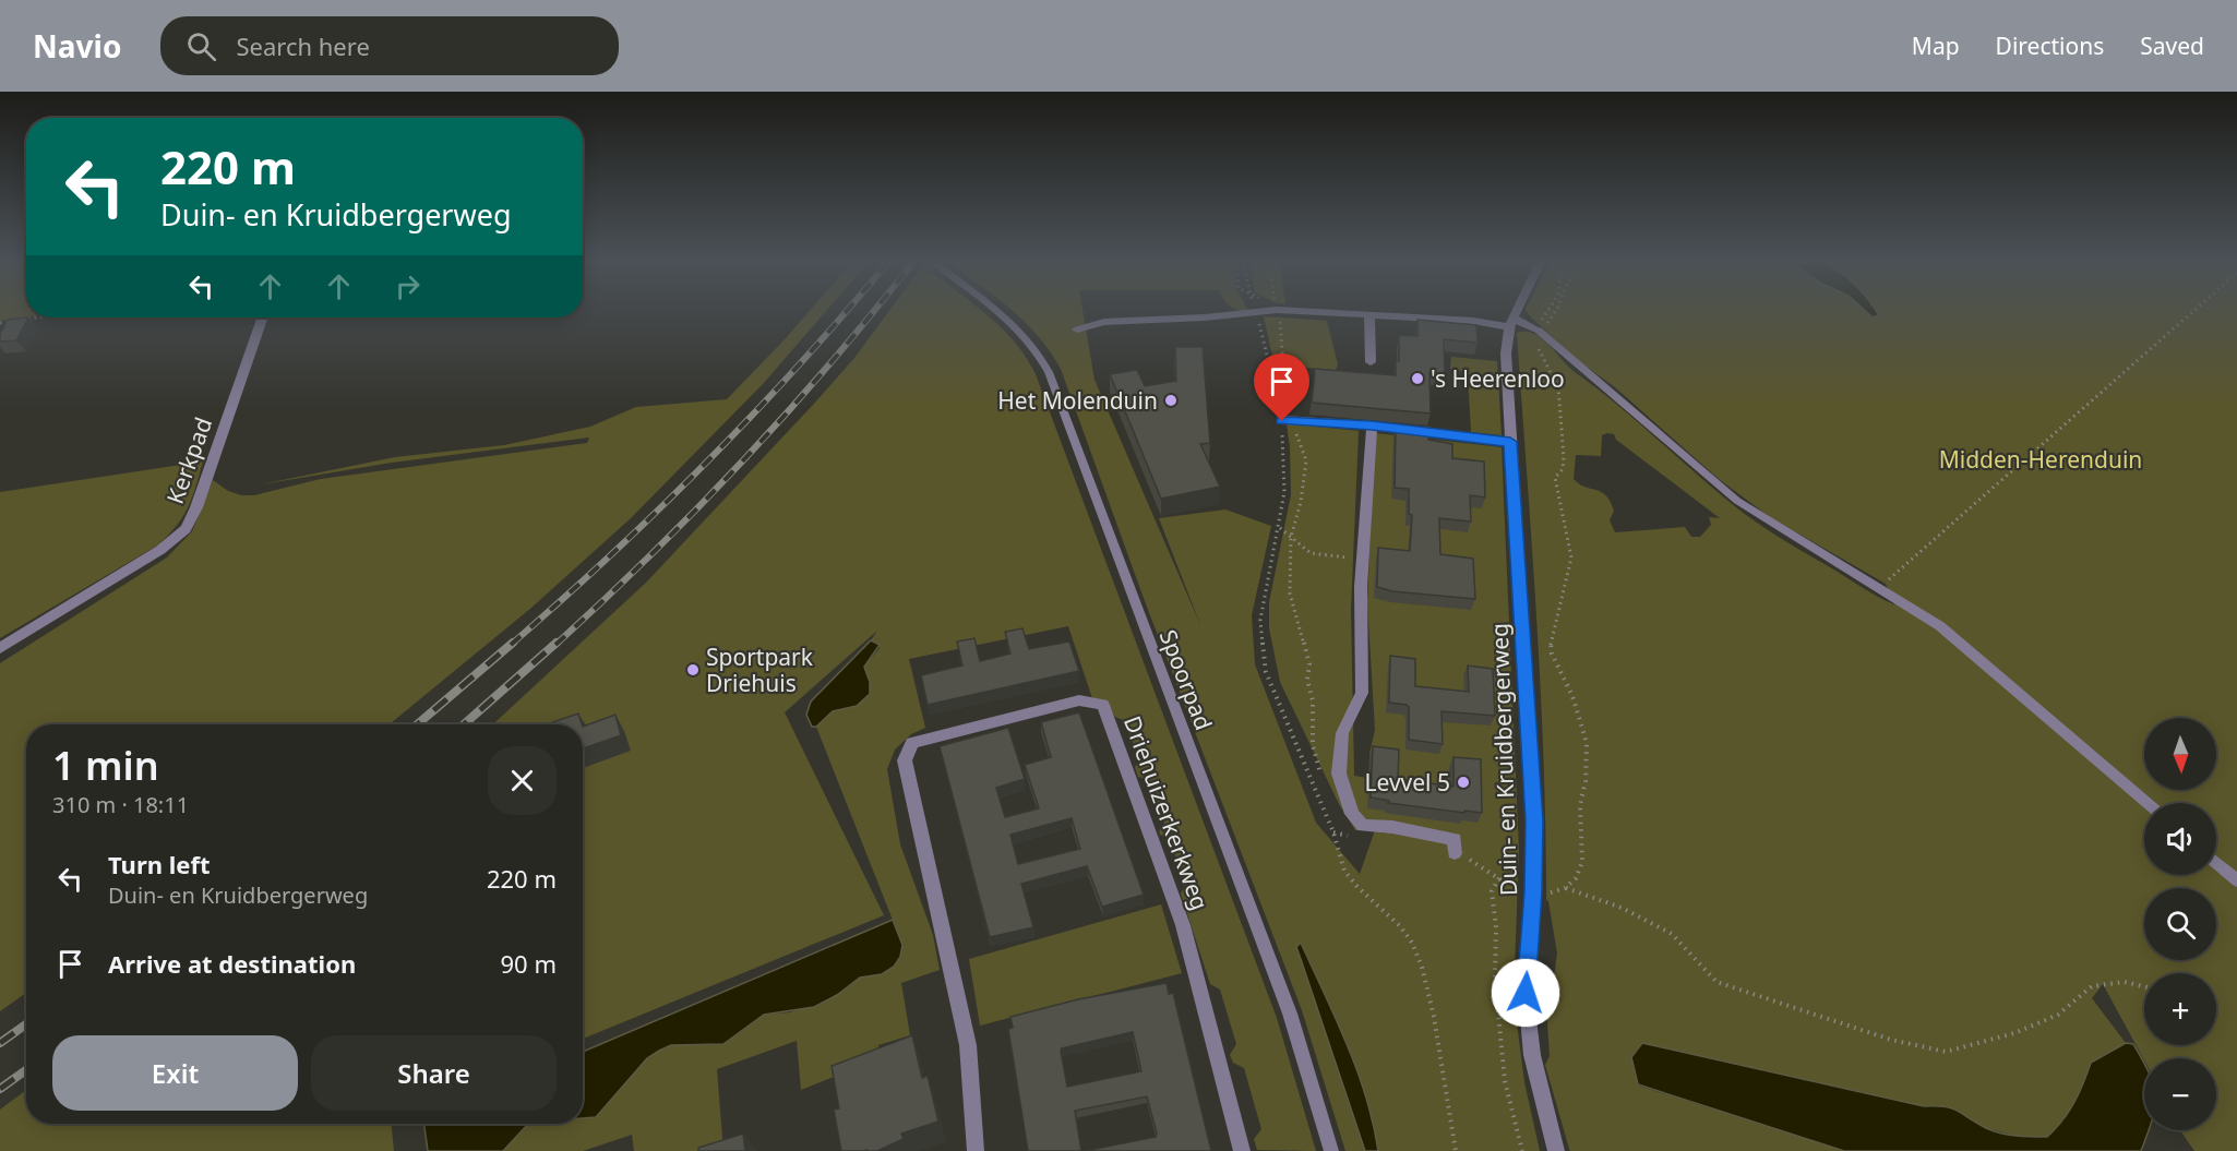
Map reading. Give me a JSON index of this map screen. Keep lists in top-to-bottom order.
{
  "streets": {
    "street": ["Kerkpad", "Duin- en Kruidbergerweg", "Driehuizerkerkweg"],
    "lane": ["Spoorpad"]
  },
  "parks": ["Midden-Herenduin"],
  "places": [
    "'s Heerenloo",
    "Het Molenduin",
    "Sportpark Driehuis",
    "Levvel 5"
  ],
  "north": "bottom",
  "page": {
    "header": "Navio",
    "search": "Search here",
    "nav": ["Map", "Directions", "Saved"],
    "turn": ["220 m", "Duin- en Kruidbergerweg"],
    "map_buttons": ["+", "−"],
    "heading": ["1 min", "310 m · 18:11"],
    "list": [
      {
        "name": "Turn left",
        "note": "Duin- en Kruidbergerweg",
        "value": "220 m"
      },
      {
        "name": "Arrive at destination",
        "value": "90 m"
      }
    ],
    "buttons": ["Exit", "Share"]
  }
}
